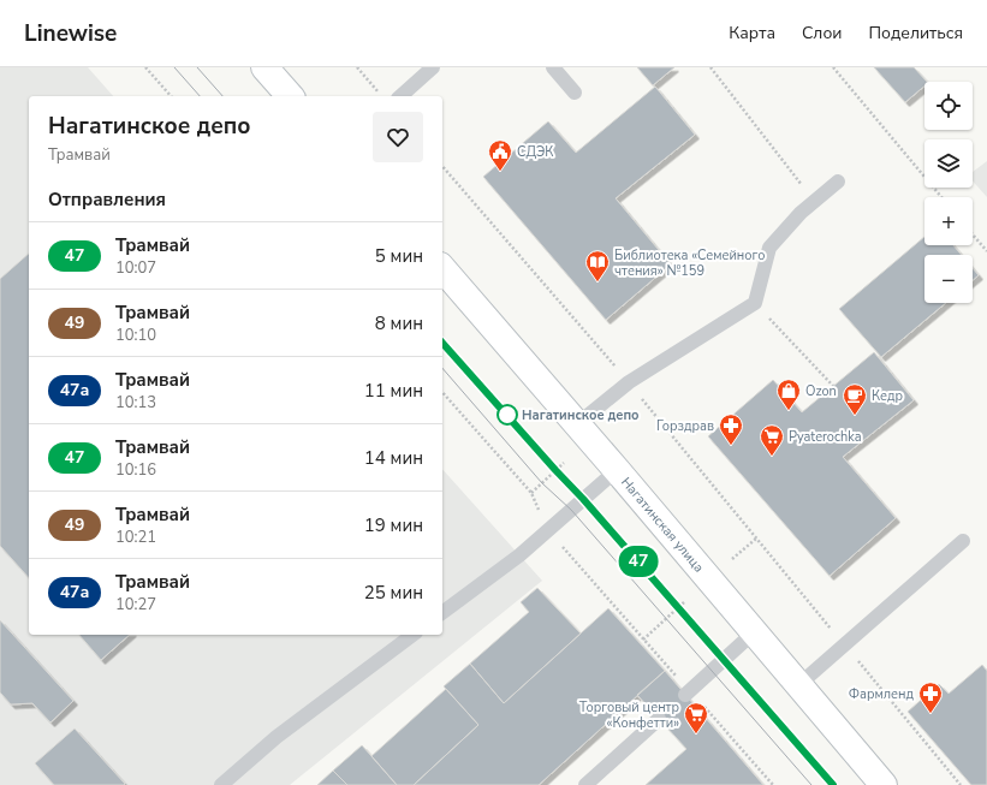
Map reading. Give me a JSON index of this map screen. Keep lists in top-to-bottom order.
{
  "streets": {
    "street": ["Нагатинская улица"]
  },
  "places": {
    "public building": ["СДЭК"],
    "library": ["Библиотека «Семейного чтения» №159"],
    "shop": ["Ozon"],
    "other": ["Нагатинское депо"],
    "cafe": ["Кедр"],
    "pharmacy": ["Горздрав", "Фармленд"],
    "supermarket": ["Pyaterochka", "Торговый центр «Конфетти»"]
  },
  "lines": ["tram line 47"],
  "page": {
    "header": "Linewise",
    "nav": ["Карта", "Слои", "Поделиться"],
    "on_map": "47",
    "map_buttons": ["+", "−"],
    "heading": [
      ["Нагатинское депо", "Трамвай"],
      "Отправления"
    ],
    "list": [
      {
        "mark": "47",
        "name": "Трамвай",
        "note": "10:07",
        "value": "5 мин"
      },
      {
        "mark": "49",
        "name": "Трамвай",
        "note": "10:10",
        "value": "8 мин"
      },
      {
        "mark": "47а",
        "name": "Трамвай",
        "note": "10:13",
        "value": "11 мин"
      },
      {
        "mark": "47",
        "name": "Трамвай",
        "note": "10:16",
        "value": "14 мин"
      },
      {
        "mark": "49",
        "name": "Трамвай",
        "note": "10:21",
        "value": "19 мин"
      },
      {
        "mark": "47а",
        "name": "Трамвай",
        "note": "10:27",
        "value": "25 мин"
      }
    ]
  }
}
